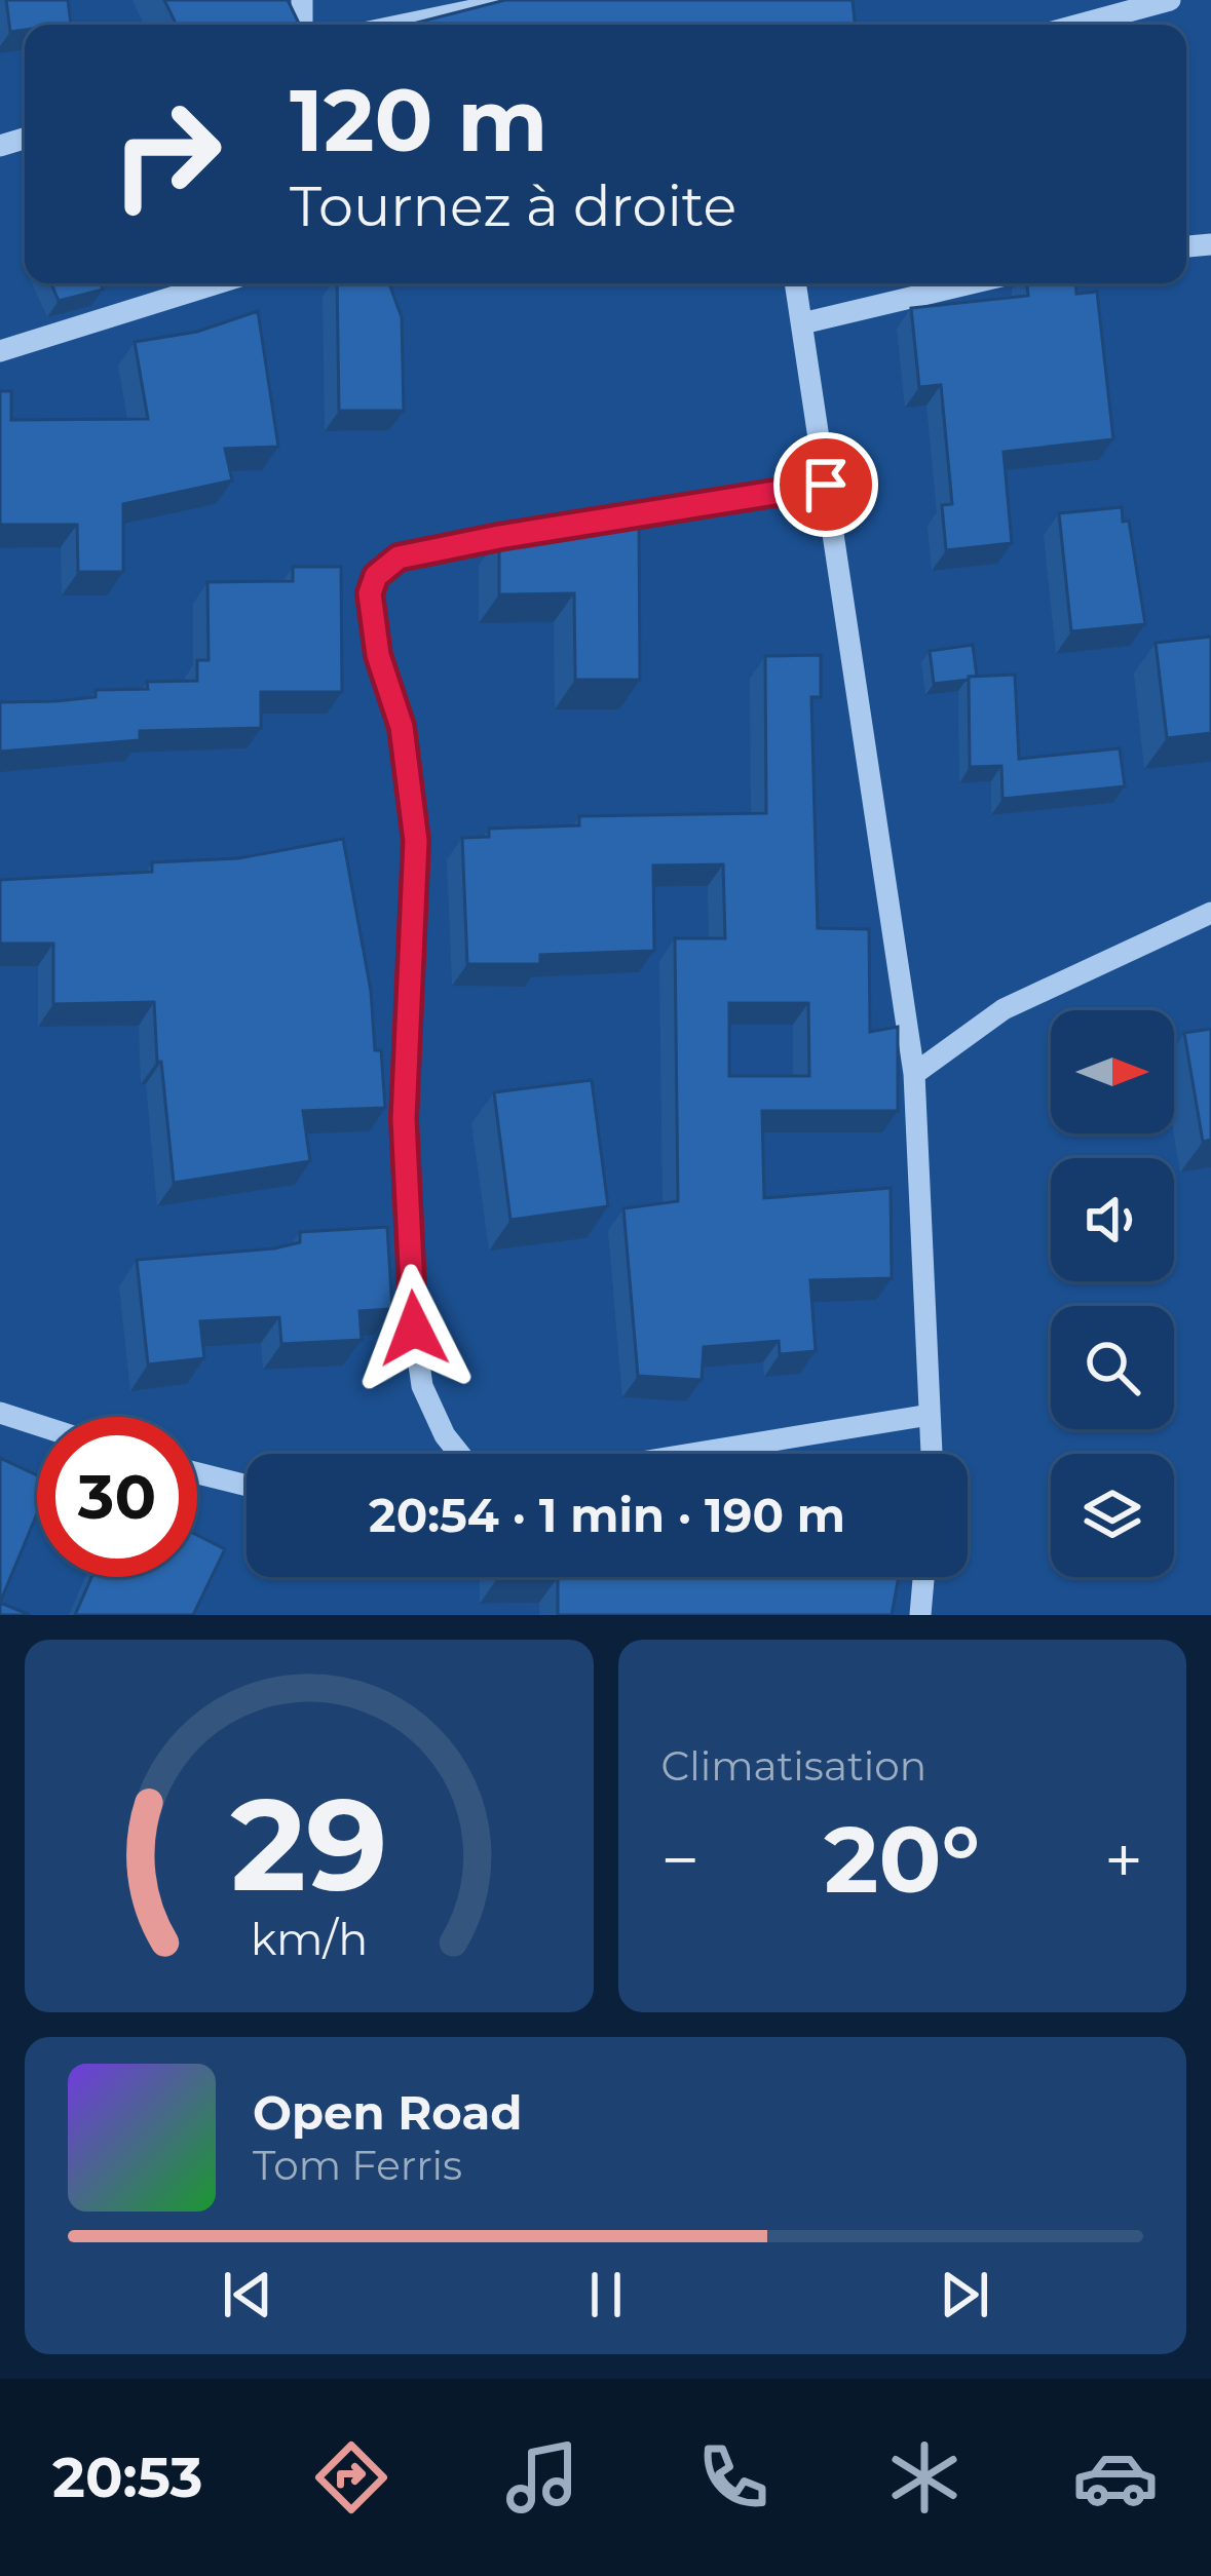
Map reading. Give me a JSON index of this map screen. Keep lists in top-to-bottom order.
{
  "north": "right",
  "page": {
    "turn": ["120 m", "Tournez à droite"],
    "limit": "30",
    "trip": "20:54 · 1 min · 190 m",
    "tile": "Climatisation",
    "heat": ["−", "20°", "+"],
    "song": ["Open Road", "Tom Ferris"],
    "tabs": "20:53",
    "gauge": ["29", "km/h"]
  }
}
